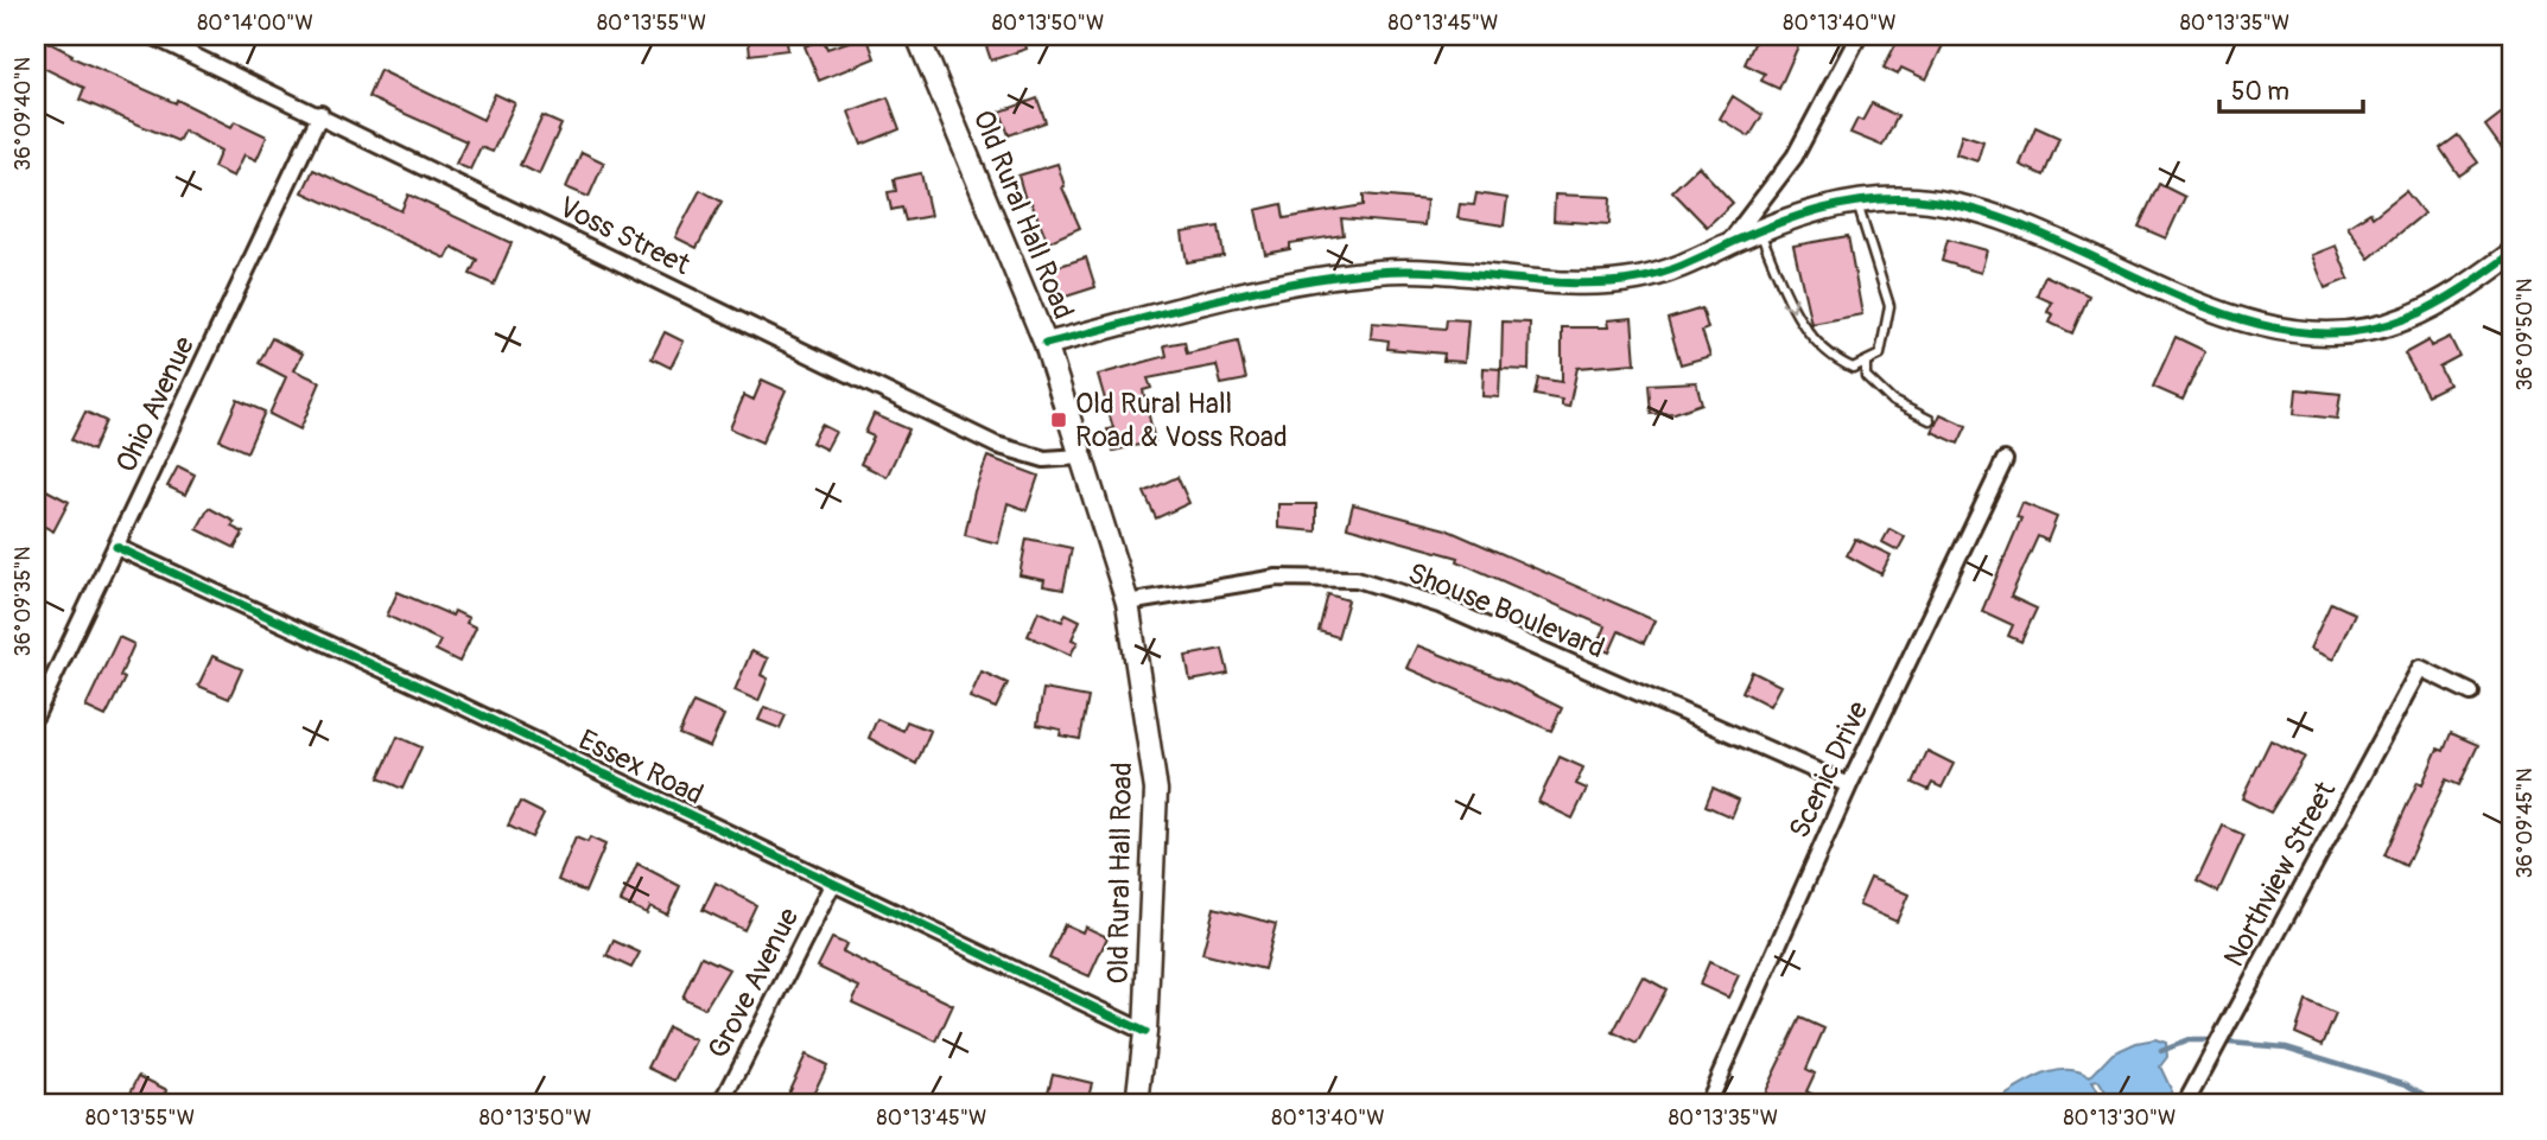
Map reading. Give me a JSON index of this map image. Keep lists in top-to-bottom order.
{
  "streets": {
    "street": [
      "Old Rural Hall Road",
      "Voss Street",
      "Ohio Avenue",
      "Shouse Boulevard",
      "Essex Road",
      "Scenic Drive",
      "Northview Street",
      "Grove Avenue"
    ]
  },
  "crossings": [
    ["Old Rural Hall Road", "Voss Street"],
    ["Old Rural Hall Road", "Shouse Boulevard"],
    ["Old Rural Hall Road", "Essex Road"],
    ["Voss Street", "Ohio Avenue"],
    ["Ohio Avenue", "Essex Road"],
    ["Shouse Boulevard", "Scenic Drive"],
    ["Essex Road", "Grove Avenue"]
  ],
  "places": {
    "transit": ["Old Rural Hall Road & Voss Road"]
  },
  "scale_bar": "50 m",
  "coordinates": [
    "80°14'00\"W",
    "80°13'55\"W",
    "80°13'50\"W",
    "80°13'45\"W",
    "80°13'40\"W",
    "80°13'35\"W",
    "36°09'40\"N",
    "36°09'50\"N",
    "36°09'35\"N",
    "36°09'45\"N",
    "80°13'30\"W"
  ]
}
